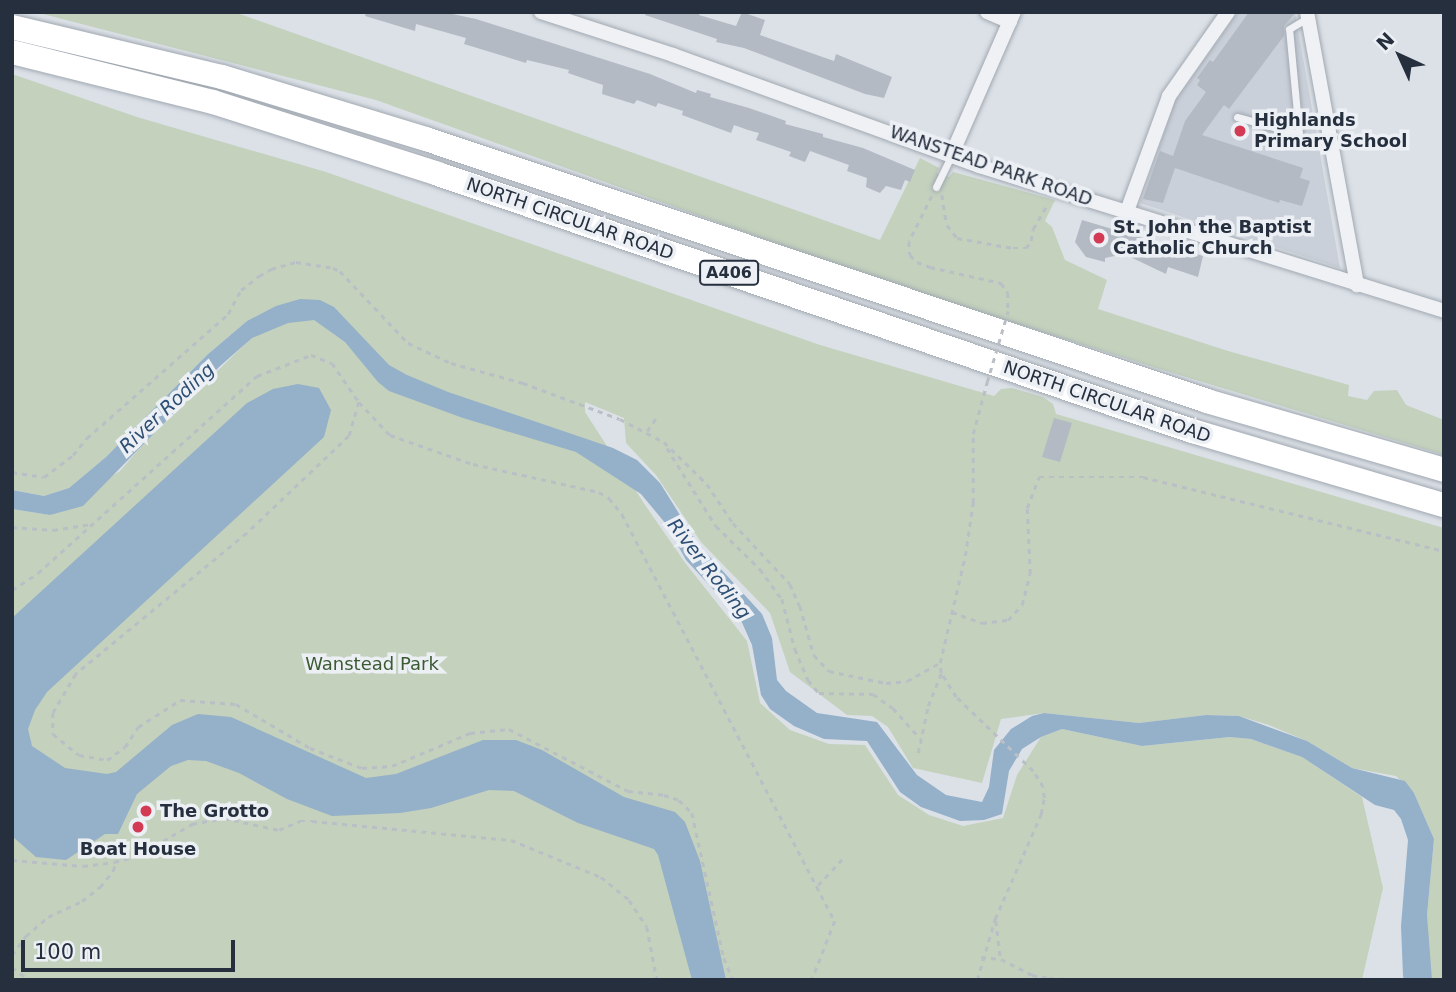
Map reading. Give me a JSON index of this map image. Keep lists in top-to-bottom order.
{
  "streets": {
    "highway": ["NORTH CIRCULAR ROAD", "A406"],
    "street": ["WANSTEAD PARK ROAD"]
  },
  "water": ["River Roding"],
  "parks": ["Wanstead Park"],
  "places": [
    "Highlands Primary School",
    "St. John the Baptist Catholic Church",
    "The Grotto",
    "Boat House"
  ],
  "scale_bar": "100 m",
  "north": "top left"
}
